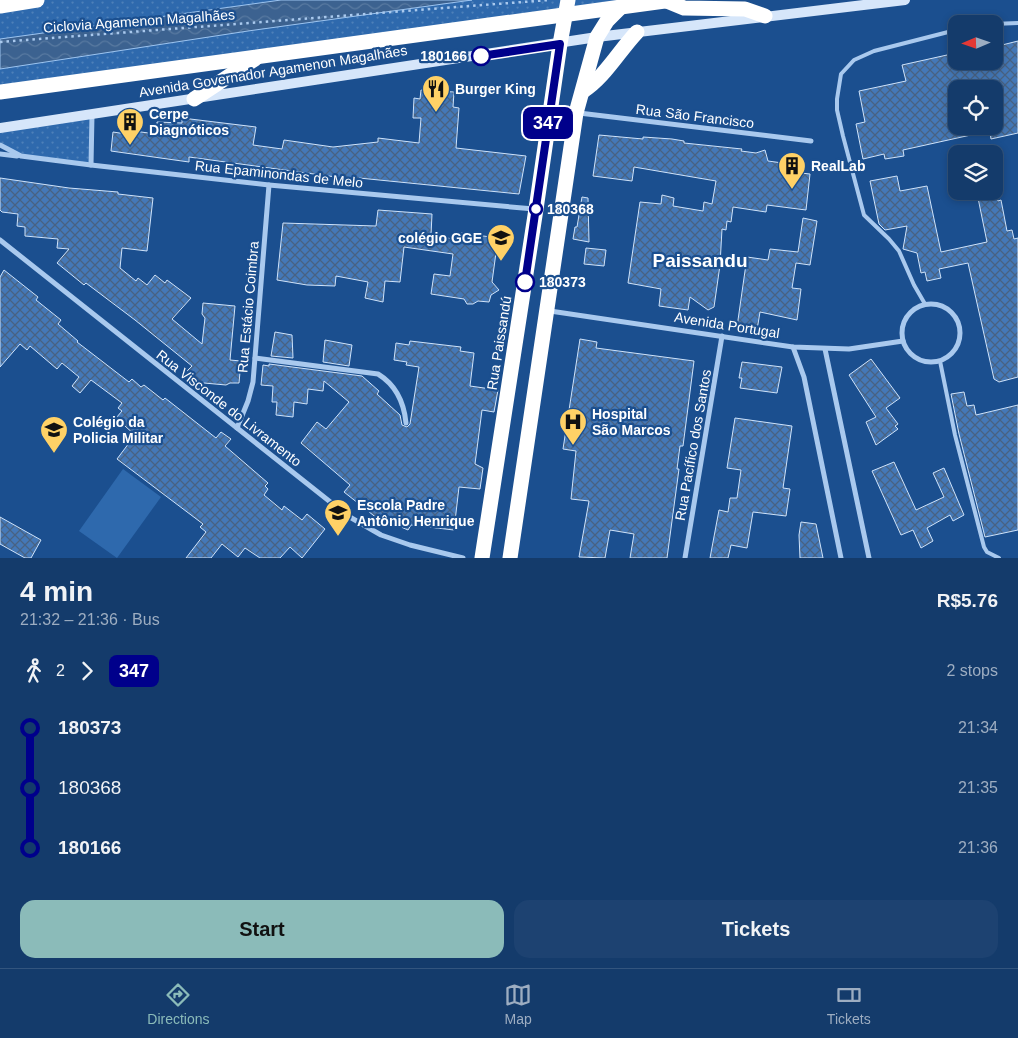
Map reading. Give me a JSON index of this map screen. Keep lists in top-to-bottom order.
{
  "streets": {
    "highway": ["Avenida Governador Agamenon Magalhães", "Rua Paissandú"],
    "street": [
      "Rua São Francisco",
      "Rua Epaminondas de Melo",
      "Rua Estácio Coimbra",
      "Avenida Portugal",
      "Rua Visconde do Livramento",
      "Rua Pacífico dos Santos"
    ],
    "path": ["Ciclovia Agamenon Magalhães"]
  },
  "crossings": [
    ["Avenida Governador Agamenon Magalhães", "Rua Paissandú"],
    ["Rua Epaminondas de Melo", "Rua Estácio Coimbra"],
    ["Rua Epaminondas de Melo", "Rua Paissandú"],
    ["Rua Estácio Coimbra", "Rua Visconde do Livramento"],
    ["Avenida Portugal", "Rua Pacífico dos Santos"]
  ],
  "districts": ["Paissandu"],
  "places": {
    "other": ["180166", "180368", "180373"],
    "restaurant": ["Burger King"],
    "building": ["Cerpe Diagnóticos", "RealLab"],
    "school or university": ["colégio GGE", "Colégio da Policia Militar", "Escola Padre Antônio Henrique"],
    "hospital": ["Hospital São Marcos"]
  },
  "lines": ["bus line 347"],
  "north": "left",
  "page": {
    "on_map": "347",
    "heading": ["4 min", "21:32 – 21:36 · Bus", "R$5.76"],
    "legs": ["2", "347", "2 stops"],
    "list": [
      {
        "name": "180373",
        "value": "21:34"
      },
      {
        "name": "180368",
        "value": "21:35"
      },
      {
        "name": "180166",
        "value": "21:36"
      }
    ],
    "buttons": ["Start", "Tickets"],
    "tabs": ["Directions", "Map", "Tickets"]
  }
}
